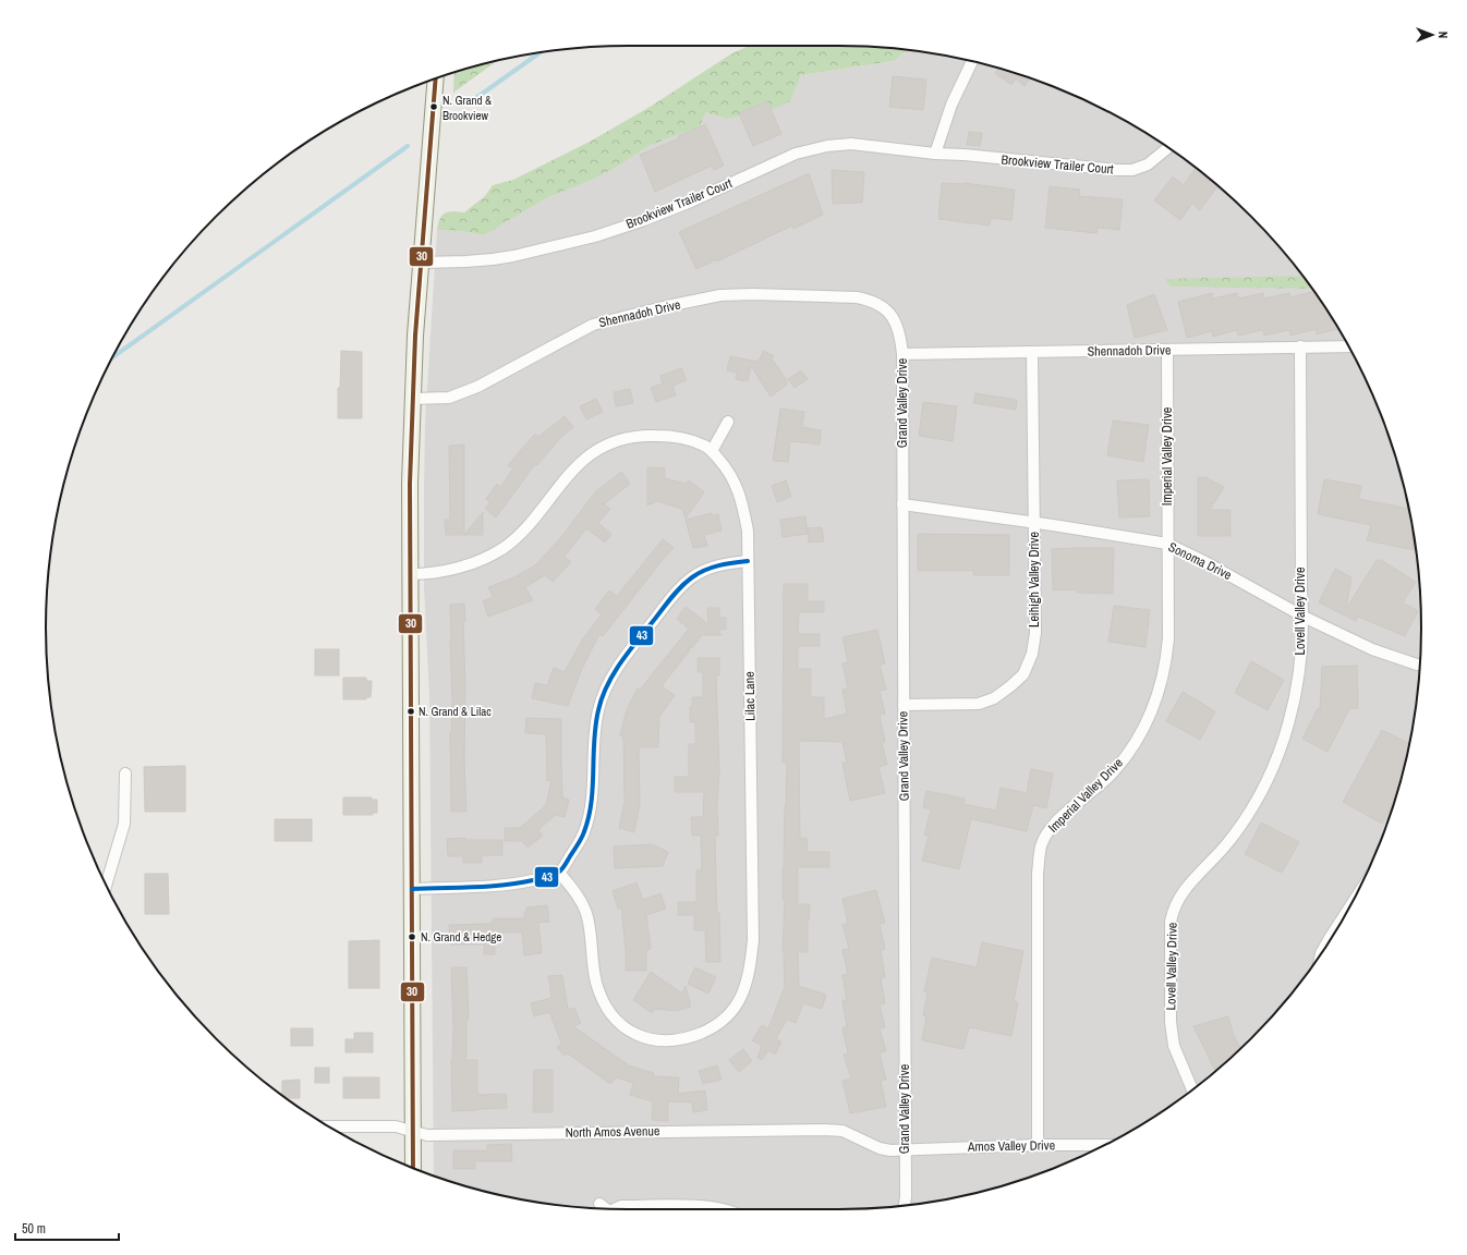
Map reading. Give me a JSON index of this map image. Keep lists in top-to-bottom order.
{
  "streets": {
    "street": [
      "Brookview Trailer Court",
      "Shennadoh Drive",
      "Grand Valley Drive",
      "Imperial Valley Drive",
      "Sonoma Drive",
      "Leihigh Valley Drive",
      "Lovell Valley Drive",
      "Lilac Lane",
      "North Amos Avenue",
      "Amos Valley Drive"
    ]
  },
  "crossings": [
    ["Shennadoh Drive", "Grand Valley Drive"],
    ["Shennadoh Drive", "Imperial Valley Drive"],
    ["Shennadoh Drive", "Leihigh Valley Drive"],
    ["Shennadoh Drive", "Lovell Valley Drive"],
    ["Grand Valley Drive", "Sonoma Drive"],
    ["Grand Valley Drive", "Leihigh Valley Drive"],
    ["Grand Valley Drive", "North Amos Avenue"],
    ["Grand Valley Drive", "Amos Valley Drive"],
    ["Imperial Valley Drive", "Sonoma Drive"],
    ["Imperial Valley Drive", "Amos Valley Drive"],
    ["Sonoma Drive", "Leihigh Valley Drive"],
    ["Sonoma Drive", "Lovell Valley Drive"],
    ["North Amos Avenue", "Amos Valley Drive"]
  ],
  "places": ["N. Grand & Brookview", "N. Grand & Lilac", "N. Grand & Hedge"],
  "lines": ["transit line 30", "transit line 43"],
  "scale_bar": "50 m",
  "north": "right"
}
